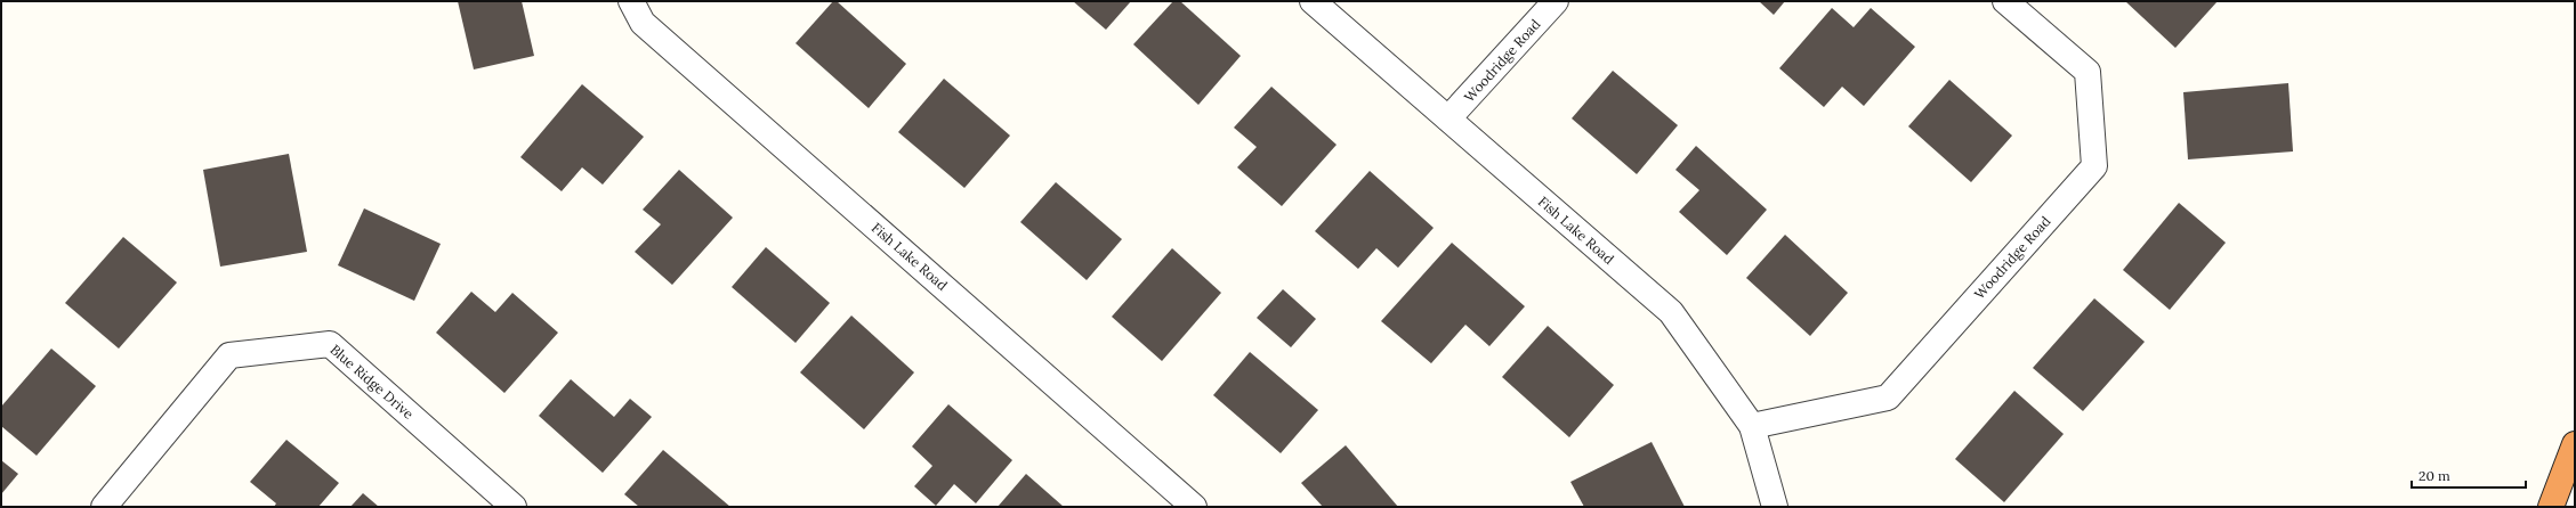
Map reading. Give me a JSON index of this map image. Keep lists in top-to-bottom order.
{
  "streets": {
    "street": ["Woodridge Road", "Fish Lake Road", "Blue Ridge Drive"]
  },
  "crossings": [
    ["Woodridge Road", "Fish Lake Road"]
  ],
  "scale_bar": "20 m"
}
